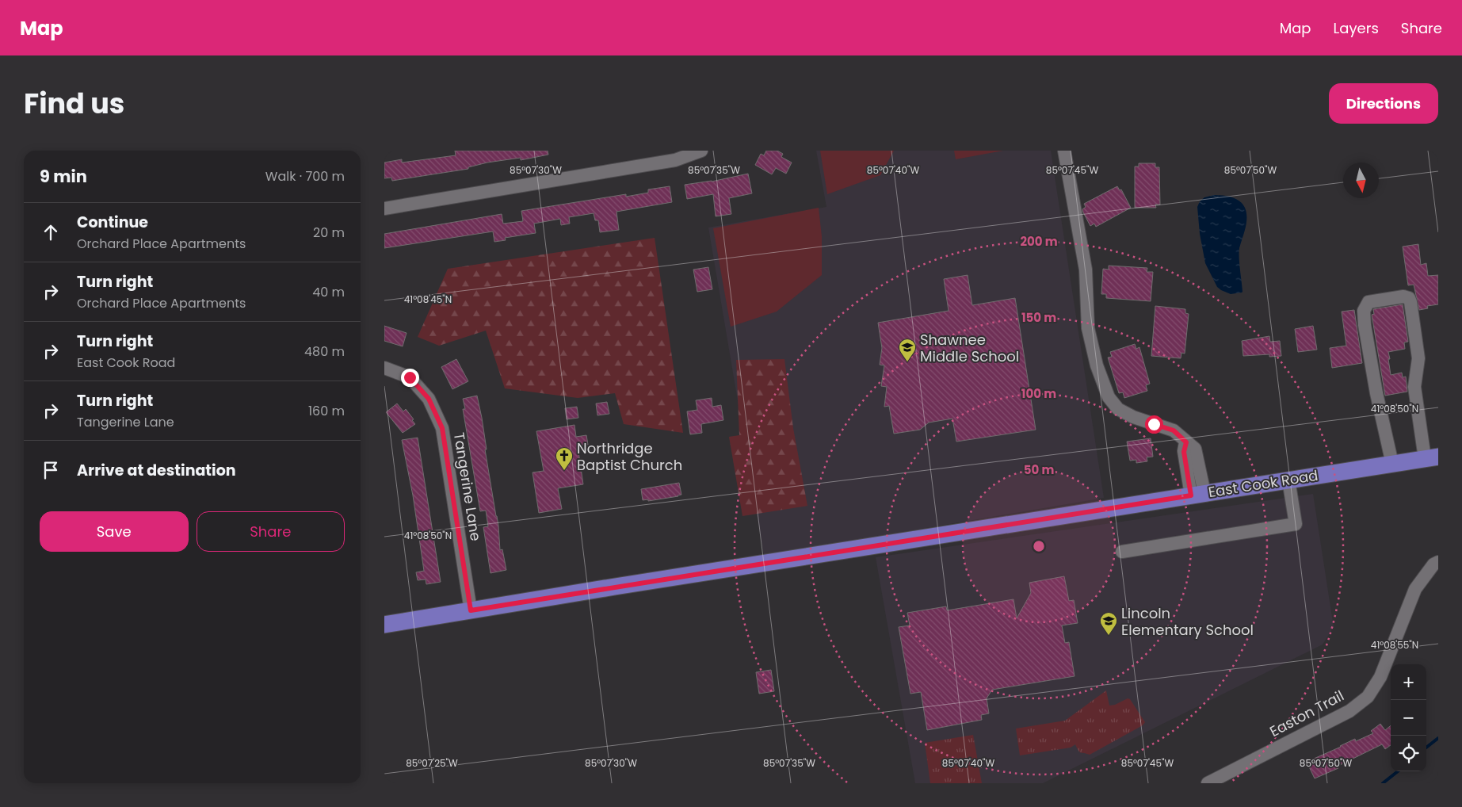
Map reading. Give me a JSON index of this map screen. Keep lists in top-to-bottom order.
{
  "streets": {
    "main road": ["East Cook Road"],
    "street": ["Tangerine Lane", "Easton Trail"]
  },
  "crossings": [
    ["East Cook Road", "Tangerine Lane"]
  ],
  "places": {
    "school or university": ["Shawnee Middle School", "Lincoln Elementary School"],
    "church": ["Northridge Baptist Church"]
  },
  "north": "bottom",
  "page": {
    "header": "Map",
    "nav": ["Map", "Layers", "Share"],
    "title": "Find us",
    "buttons": [
      "Directions",
      ["Save", "Share"]
    ],
    "heading": ["9 min", "Walk · 700 m"],
    "list": [
      ["Continue", "Orchard Place Apartments", "20 m"],
      ["Turn right", "Orchard Place Apartments", "40 m"],
      ["Turn right", "East Cook Road", "480 m"],
      ["Turn right", "Tangerine Lane", "160 m"],
      "Arrive at destination"
    ],
    "map_buttons": ["+", "−"]
  },
  "coordinates": [
    "85°07'30\"W",
    "85°07'35\"W",
    "85°07'40\"W",
    "85°07'45\"W",
    "85°07'50\"W",
    "41°08'45\"N",
    "41°08'50\"N",
    "41°08'55\"N",
    "85°07'25\"W"
  ],
  "rings": [
    "200 m",
    "150 m",
    "100 m",
    "50 m"
  ]
}
